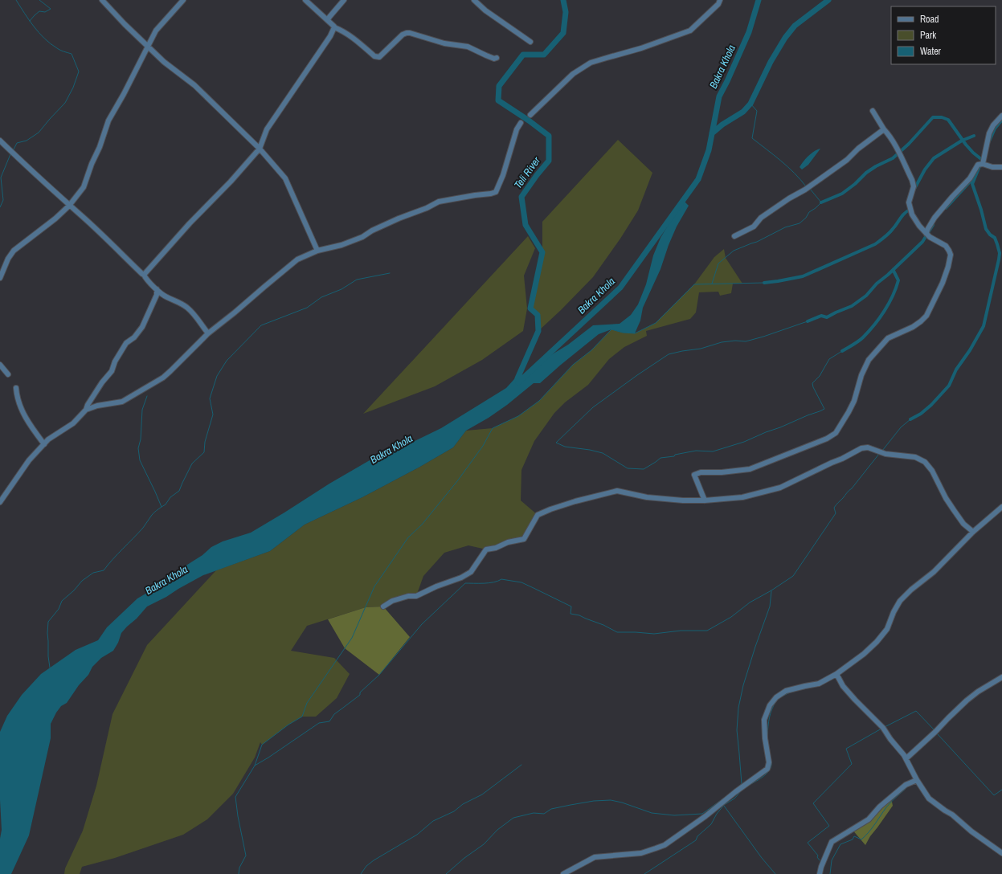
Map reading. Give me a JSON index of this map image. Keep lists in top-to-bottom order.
{
  "water": ["Bakra Khola", "Teli River"],
  "legend": ["Road", "Park", "Water"]
}
